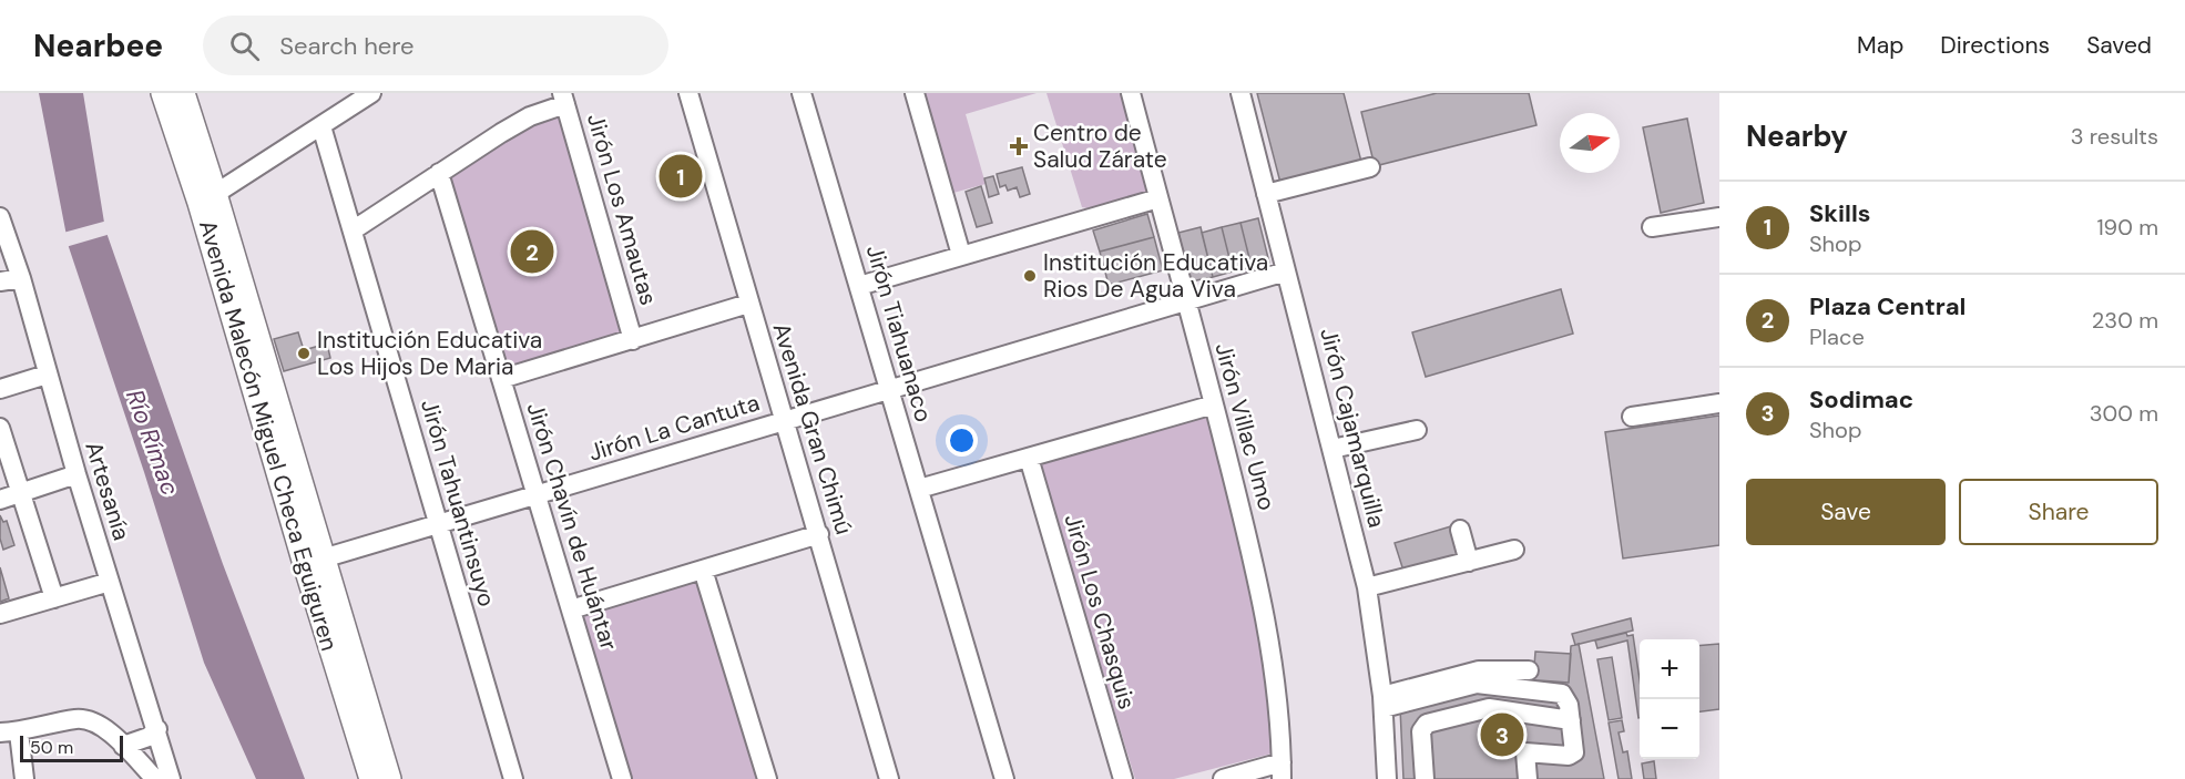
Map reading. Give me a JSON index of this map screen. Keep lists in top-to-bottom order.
{
  "streets": {
    "main road": ["Avenida Malecón Miguel Checa Eguiguren"],
    "street": [
      "Jirón Los Amautas",
      "Jirón Tiahuanaco",
      "Jirón Villac Umo",
      "Jirón La Cantuta",
      "Jirón Cajamarquilla",
      "Avenida Gran Chimú",
      "Artesanía",
      "Jirón Tahuantinsuyo",
      "Jirón Chavín de Huántar",
      "Jirón Los Chasquis"
    ]
  },
  "crossings": [
    ["Jirón Tiahuanaco", "Jirón La Cantuta"],
    ["Jirón Villac Umo", "Jirón La Cantuta"],
    ["Jirón La Cantuta", "Jirón Cajamarquilla"],
    ["Jirón La Cantuta", "Avenida Gran Chimú"],
    ["Jirón La Cantuta", "Avenida Malecón Miguel Checa Eguiguren"],
    ["Jirón La Cantuta", "Jirón Tahuantinsuyo"],
    ["Jirón La Cantuta", "Jirón Chavín de Huántar"]
  ],
  "water": ["Río Rímac"],
  "places": {
    "health": ["Centro de Salud Zárate"],
    "other": ["Institución Educativa Rios De Agua Viva", "Institución Educativa Los Hijos De Maria"]
  },
  "scale_bar": "50 m",
  "north": "right",
  "page": {
    "header": "Nearbee",
    "search": "Search here",
    "nav": ["Map", "Directions", "Saved"],
    "heading": ["Nearby", "3 results"],
    "pins": ["1", "2", "3"],
    "list": [
      {
        "mark": "1",
        "name": "Skills",
        "note": "Shop",
        "value": "190 m"
      },
      {
        "mark": "2",
        "name": "Plaza Central",
        "note": "Place",
        "value": "230 m"
      },
      {
        "mark": "3",
        "name": "Sodimac",
        "note": "Shop",
        "value": "300 m"
      }
    ],
    "buttons": ["Save", "Share"],
    "map_buttons": ["+", "−"],
    "scale": "50 m"
  }
}
